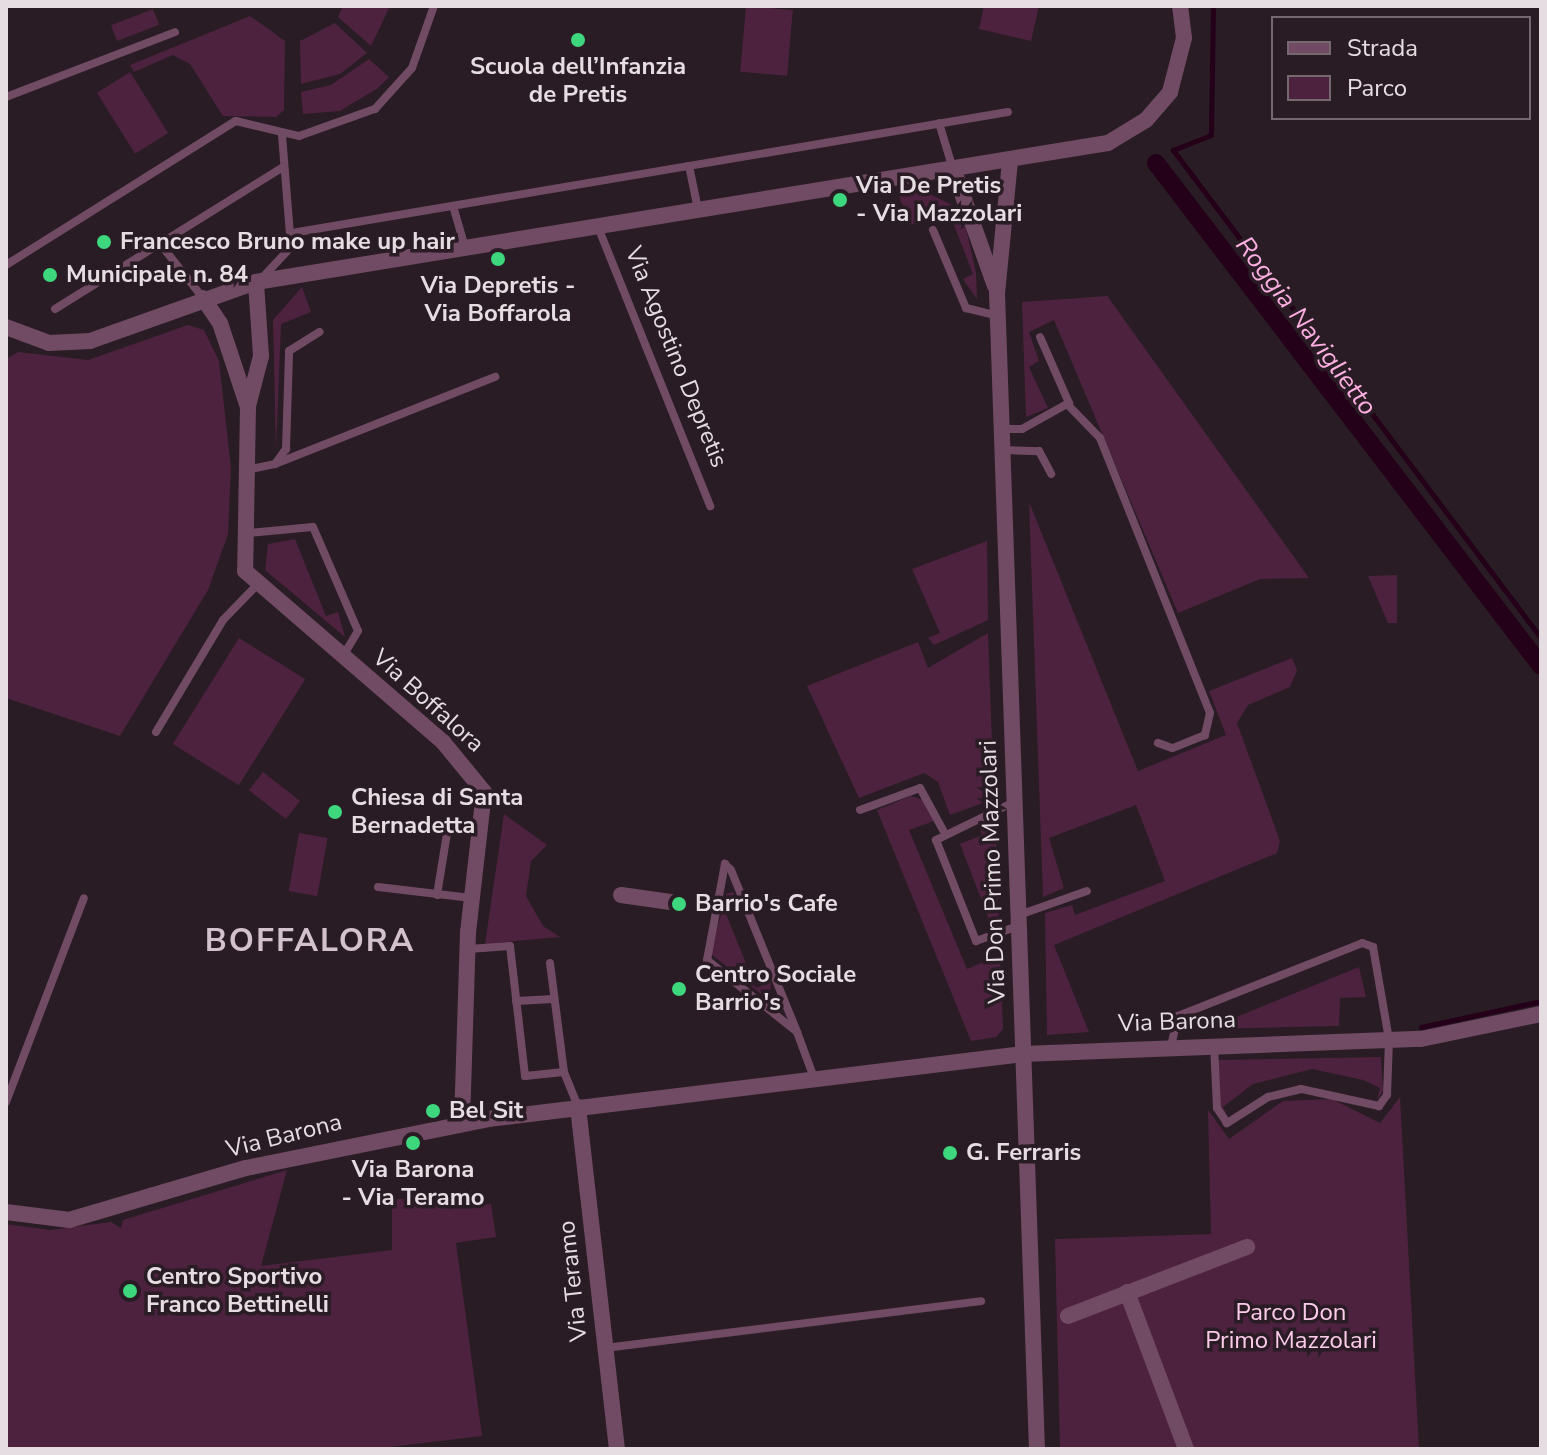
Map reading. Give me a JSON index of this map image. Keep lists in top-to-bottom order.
{
  "streets": {
    "street": [
      "Via Agostino Depretis",
      "Via Boffalora",
      "Via Don Primo Mazzolari",
      "Via Barona",
      "Via Teramo"
    ]
  },
  "crossings": [
    ["Via Agostino Depretis", "Via Don Primo Mazzolari"],
    ["Via Boffalora", "Via Barona"],
    ["Via Don Primo Mazzolari", "Via Barona"],
    ["Via Barona", "Via Teramo"]
  ],
  "districts": ["BOFFALORA"],
  "water": ["Roggia Naviglietto"],
  "parks": ["Parco Don Primo Mazzolari"],
  "places": [
    "Scuola dell’Infanzia de Pretis",
    "Via De Pretis - Via Mazzolari",
    "Francesco Bruno make up hair",
    "Via Depretis - Via Boffarola",
    "Municipale n. 84",
    "Chiesa di Santa Bernadetta",
    "Barrio's Cafe",
    "Centro Sociale Barrio's",
    "Bel Sit",
    "Via Barona - Via Teramo",
    "G. Ferraris",
    "Centro Sportivo Franco Bettinelli"
  ],
  "legend": ["Strada", "Parco"]
}
